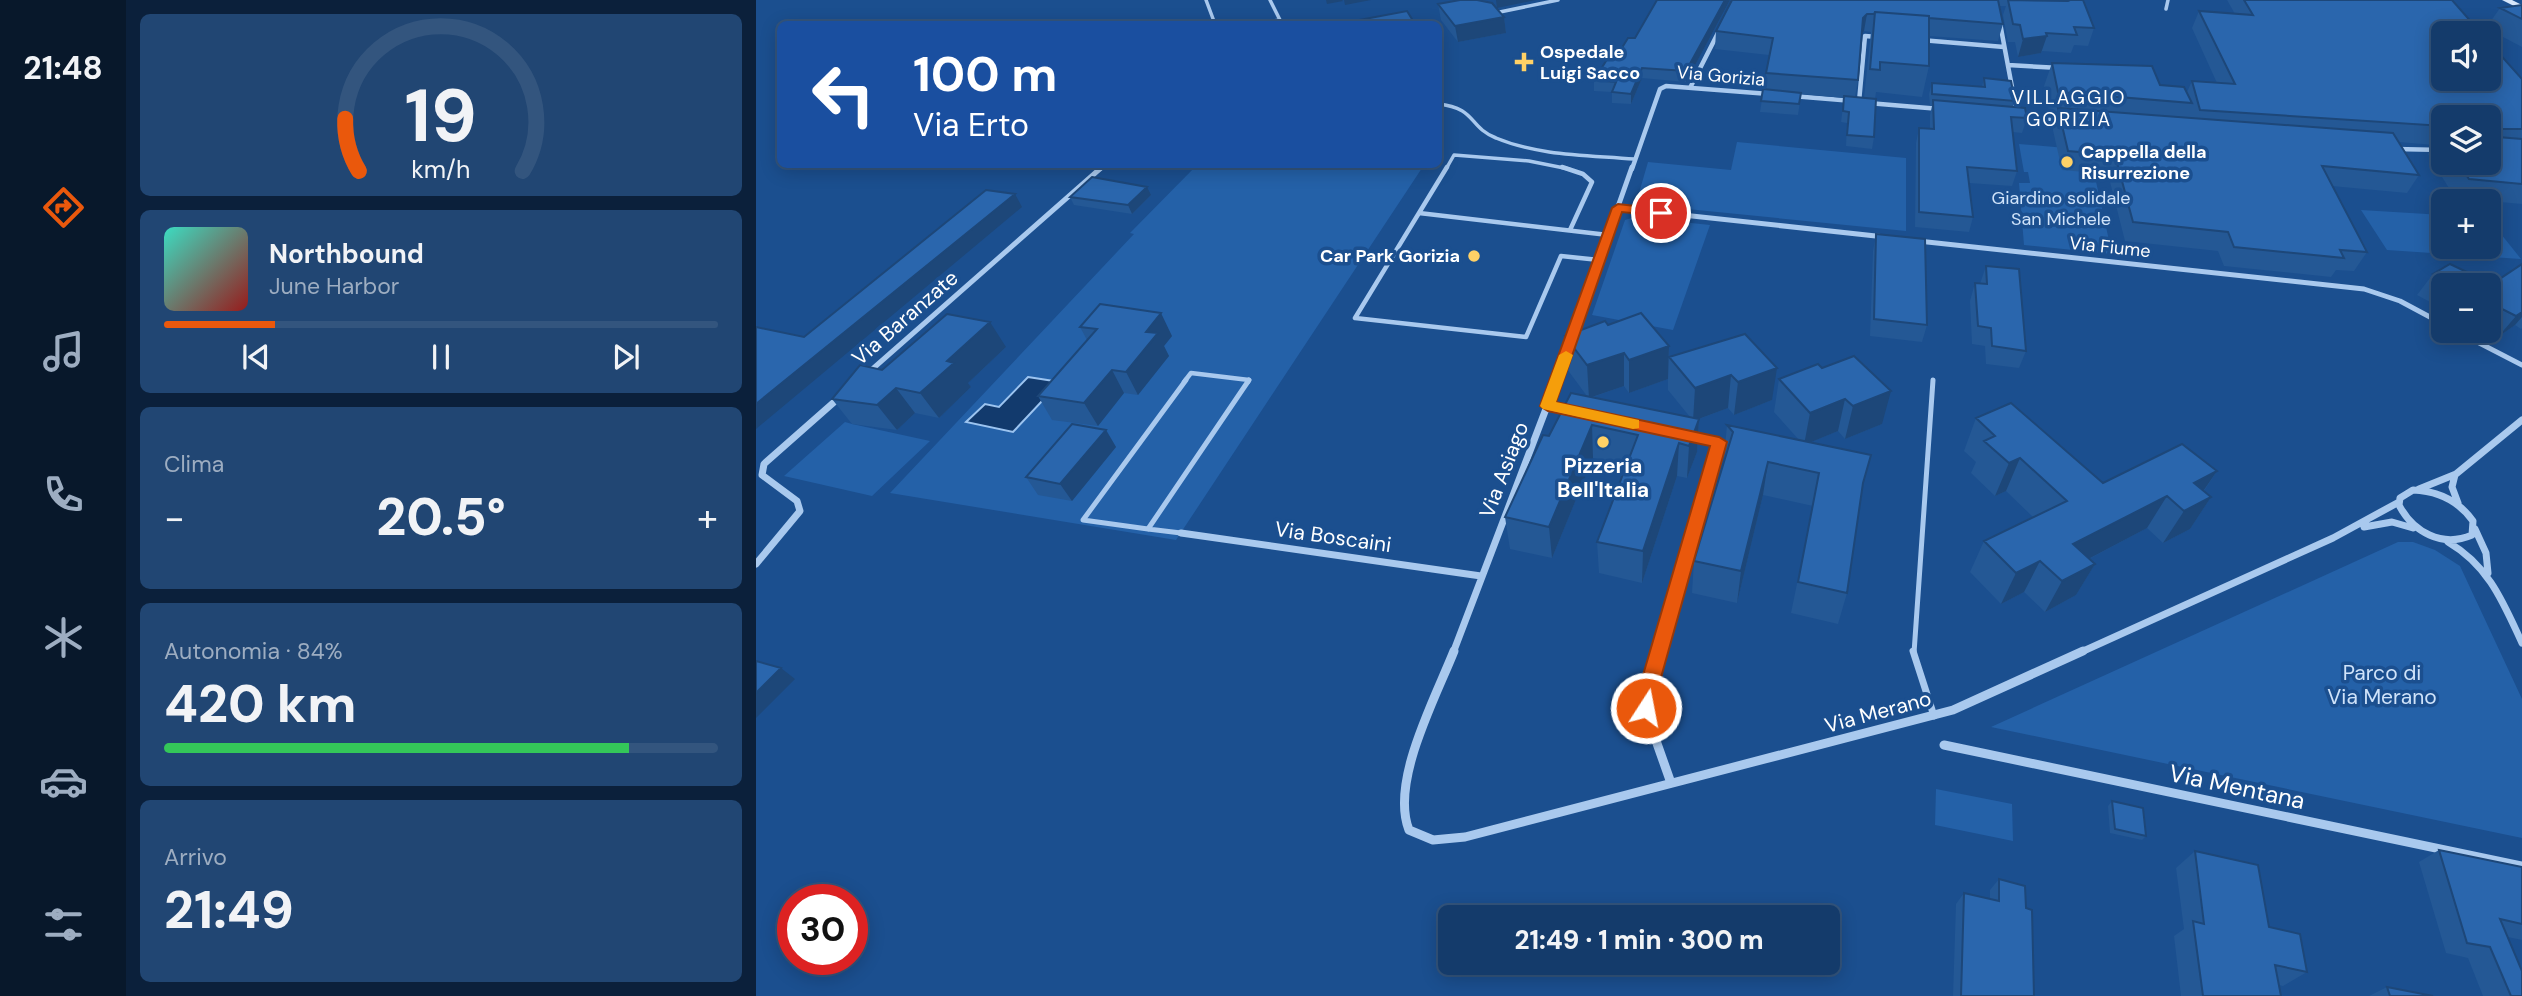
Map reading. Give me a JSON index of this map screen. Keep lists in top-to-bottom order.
{
  "streets": {
    "street": [
      "Via Gorizia",
      "Via Fiume",
      "Via Baranzate",
      "Via Asiago",
      "Via Boscaini",
      "Via Merano",
      "Via Mentana"
    ]
  },
  "crossings": [
    ["Via Gorizia", "Via Asiago"],
    ["Via Asiago", "Via Boscaini"],
    ["Via Asiago", "Via Merano"]
  ],
  "districts": ["VILLAGGIO GORIZIA"],
  "parks": ["Giardino solidale San Michele", "Parco di Via Merano"],
  "places": {
    "health": ["Ospedale Luigi Sacco"],
    "other": ["Cappella della Risurrezione", "Car Park Gorizia", "Pizzeria Bell'Italia"]
  },
  "page": {
    "tabs": "21:48",
    "map_buttons": ["+", "−"],
    "turn": ["100 m", "Via Erto"],
    "song": ["Northbound", "June Harbor"],
    "tile": [
      "Clima",
      ["Autonomia · 84%", "420 km"],
      ["Arrivo", "21:49"]
    ],
    "heat": ["−", "20.5°", "+"],
    "limit": "30",
    "trip": "21:49 · 1 min · 300 m",
    "gauge": ["19", "km/h"]
  }
}
